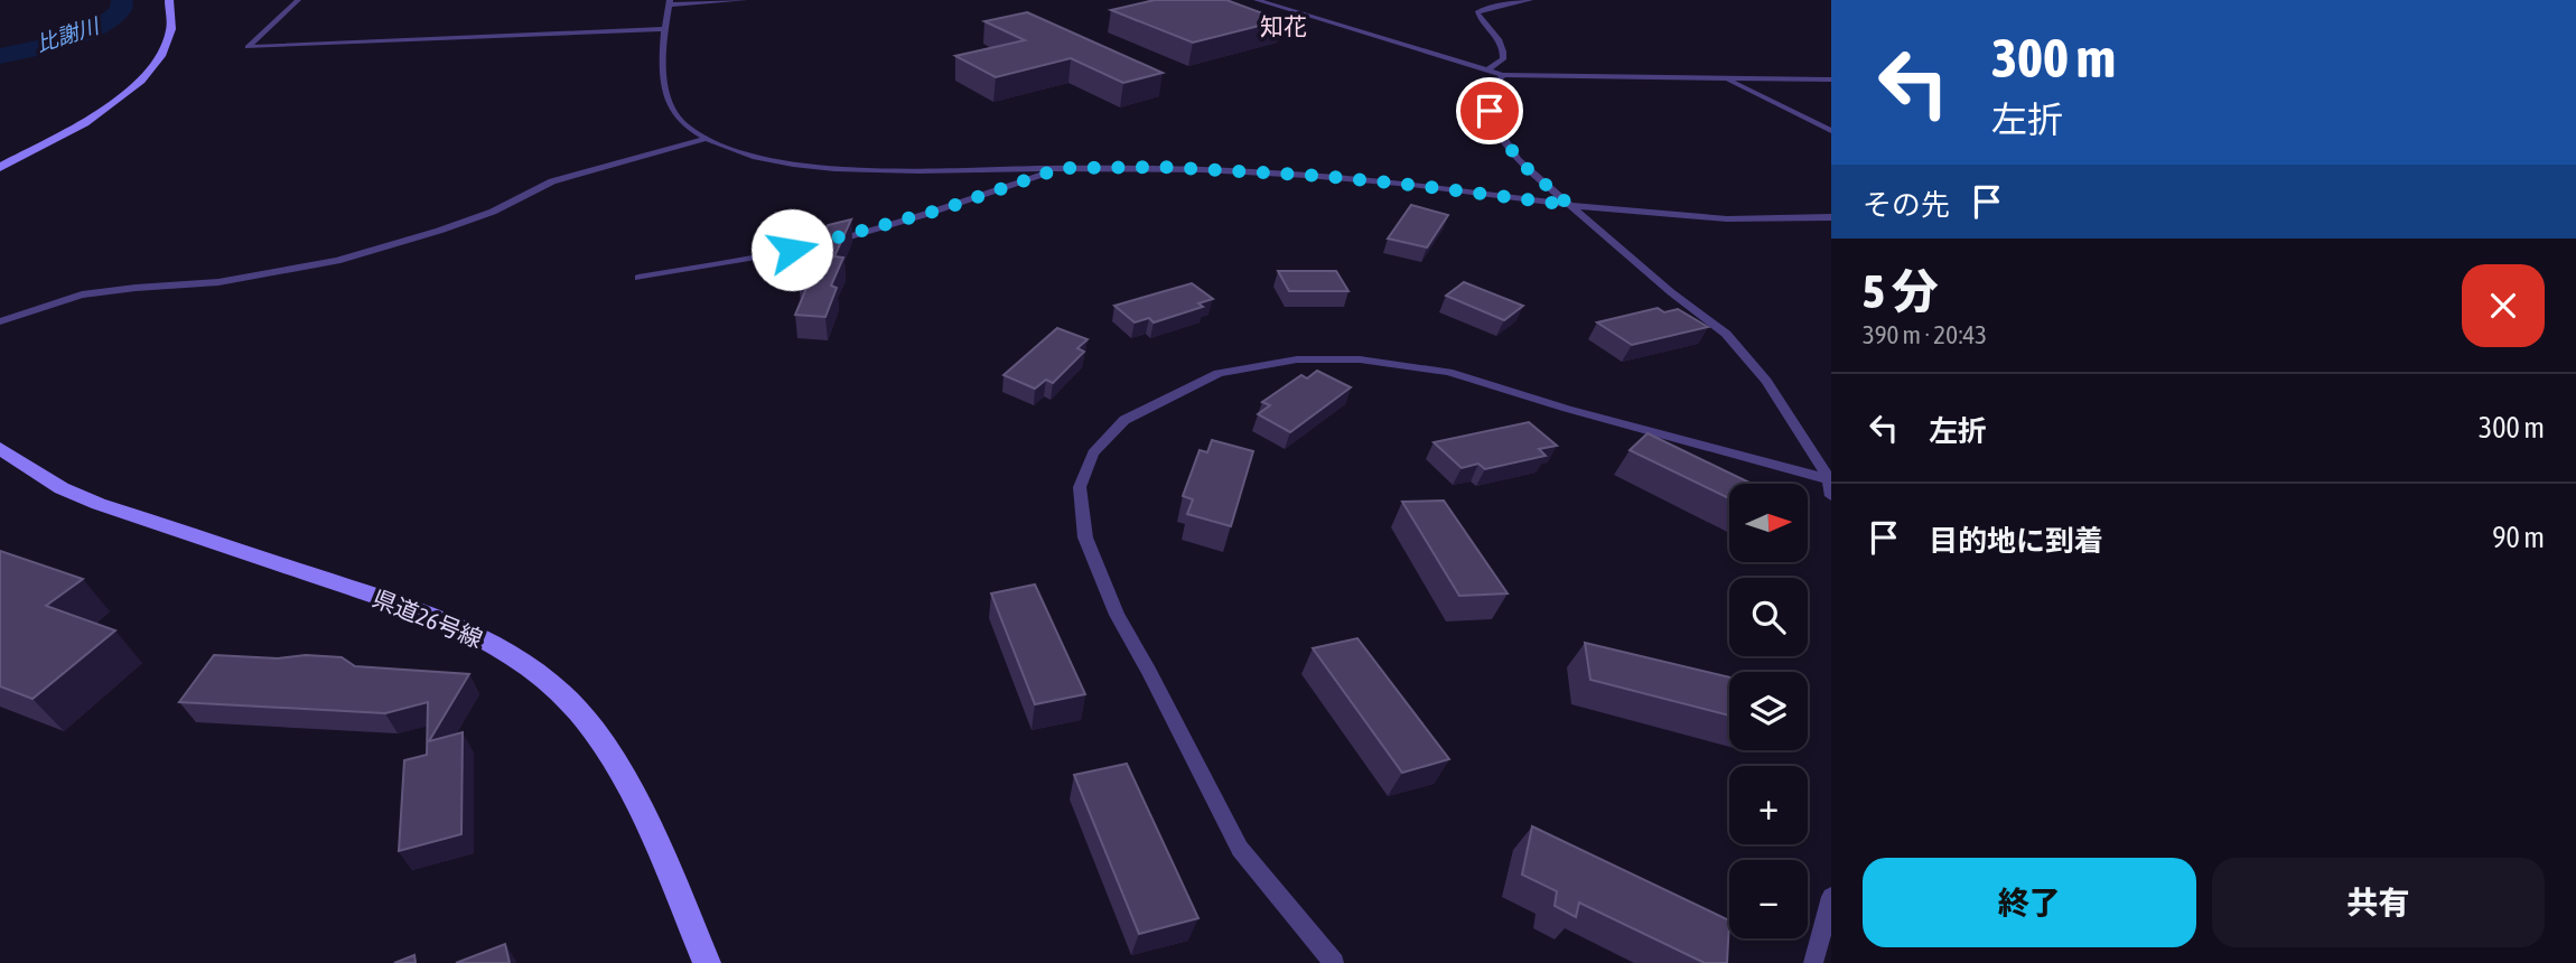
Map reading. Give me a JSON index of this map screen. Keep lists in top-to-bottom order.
{
  "streets": {
    "main road": ["県道26号線"]
  },
  "districts": ["知花"],
  "water": ["比謝川"],
  "north": "right",
  "page": {
    "turn": ["300 m", "左折"],
    "then": "その先",
    "heading": ["5 分", "390 m · 20:43"],
    "list": [
      {
        "name": "左折",
        "value": "300 m"
      },
      {
        "name": "目的地に到着",
        "value": "90 m"
      }
    ],
    "map_buttons": ["+", "−"],
    "buttons": ["終了", "共有"]
  }
}
